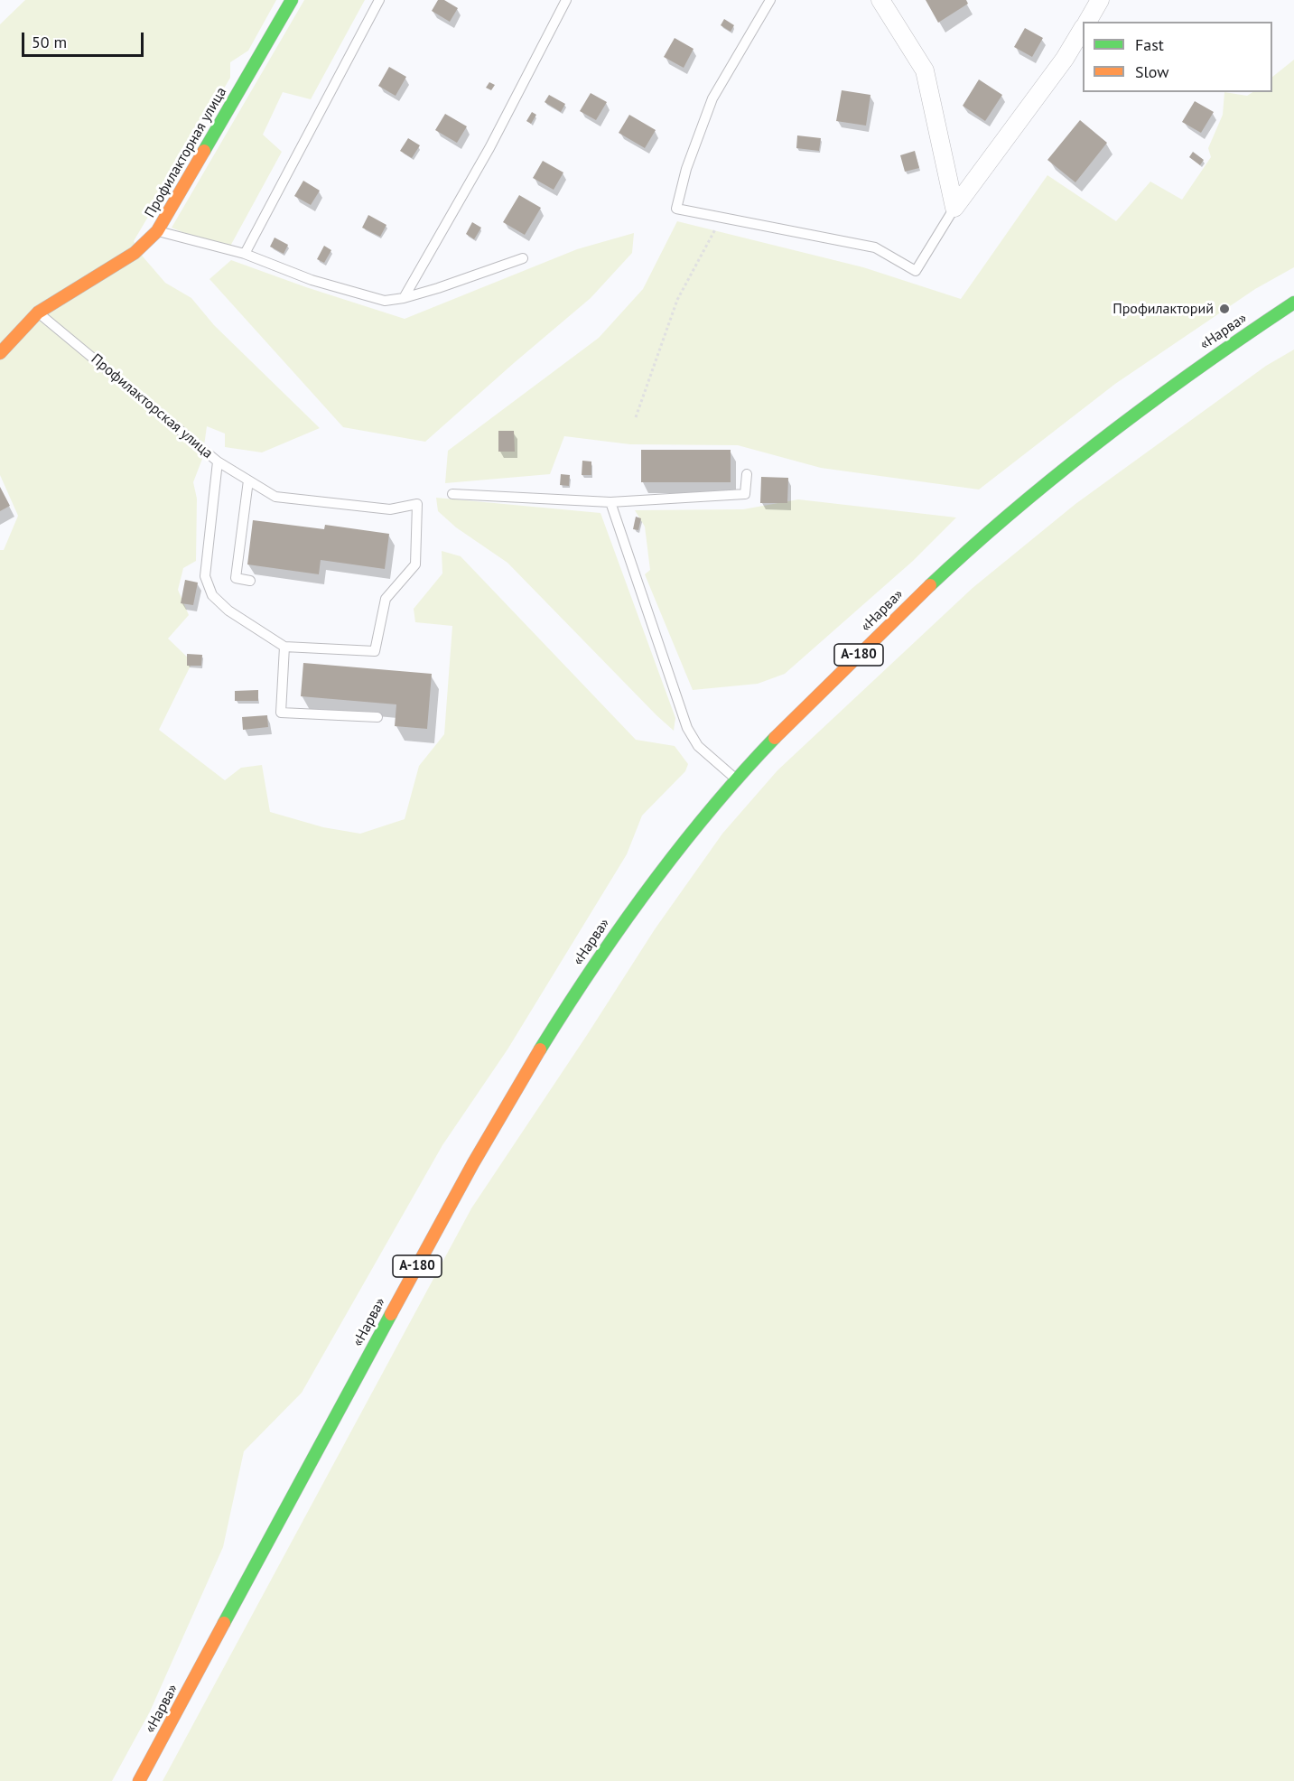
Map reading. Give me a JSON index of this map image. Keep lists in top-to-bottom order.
{
  "streets": {
    "main road": ["Профилакторная улица", "«Нарва»", "А-180"],
    "lane": ["Профилакторская улица"]
  },
  "crossings": [
    ["Профилакторная улица", "Профилакторская улица"]
  ],
  "places": ["Профилакторий"],
  "legend": ["Fast", "Slow"],
  "scale_bar": "50 m"
}
